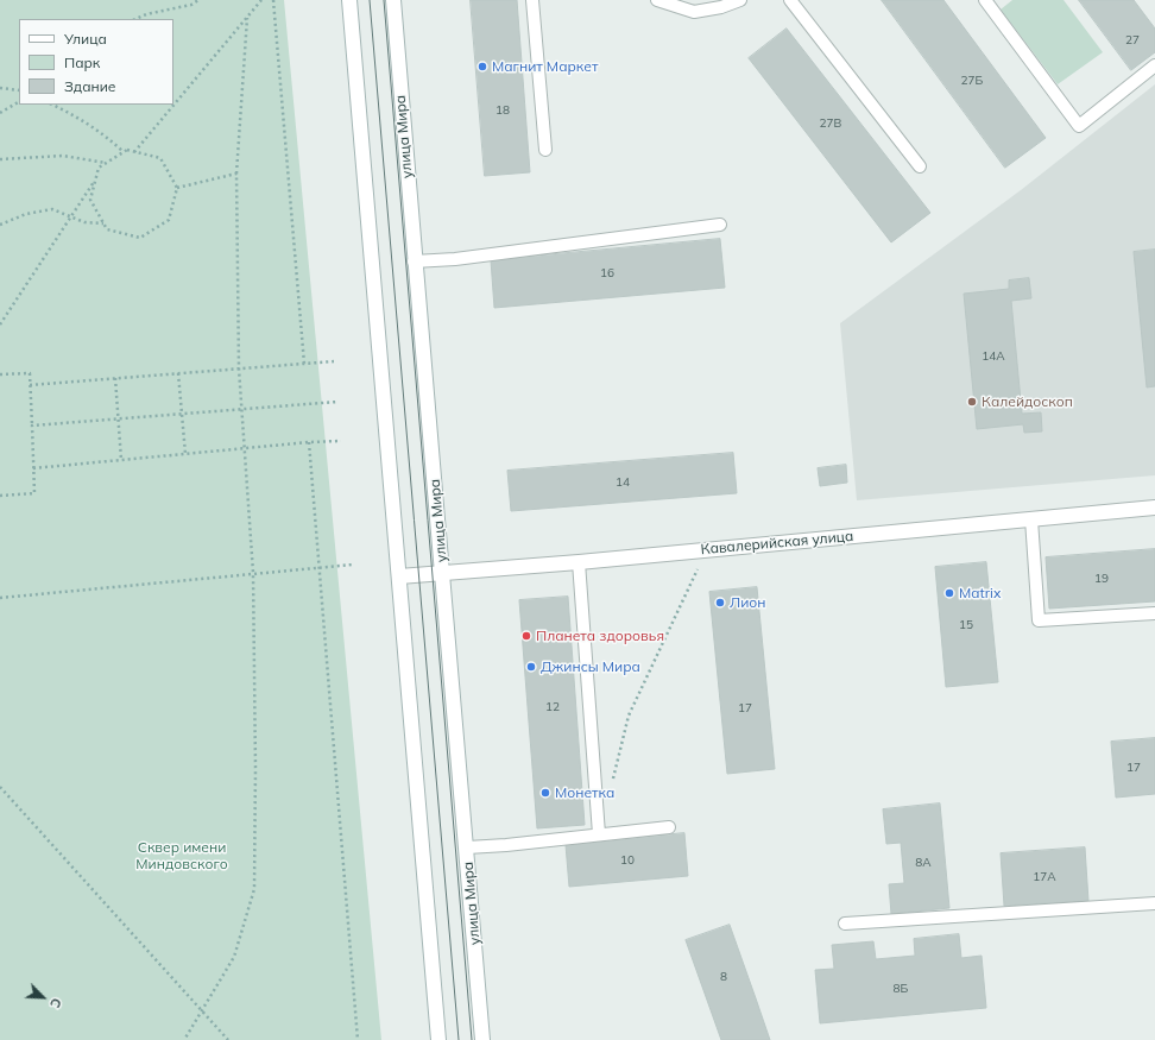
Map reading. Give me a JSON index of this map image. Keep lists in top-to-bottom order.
{
  "streets": {
    "main road": ["улица Мира", "Кавалерийская улица"]
  },
  "crossings": [
    ["улица Мира", "Кавалерийская улица"]
  ],
  "parks": ["Сквер имени Миндовского"],
  "places": [
    "Магнит Маркет",
    "Калейдоскоп",
    "Matrix",
    "Лион",
    "Планета здоровья",
    "Джинсы Мира",
    "Монетка"
  ],
  "house_numbers": [
    "27",
    "27Б",
    "18",
    "27В",
    "16",
    "14А",
    "14",
    "19",
    "15",
    "12",
    "17",
    "17",
    "10",
    "8А",
    "17А",
    "8",
    "8Б"
  ],
  "legend": ["Улица", "Парк", "Здание"],
  "north": "bottom right"
}
